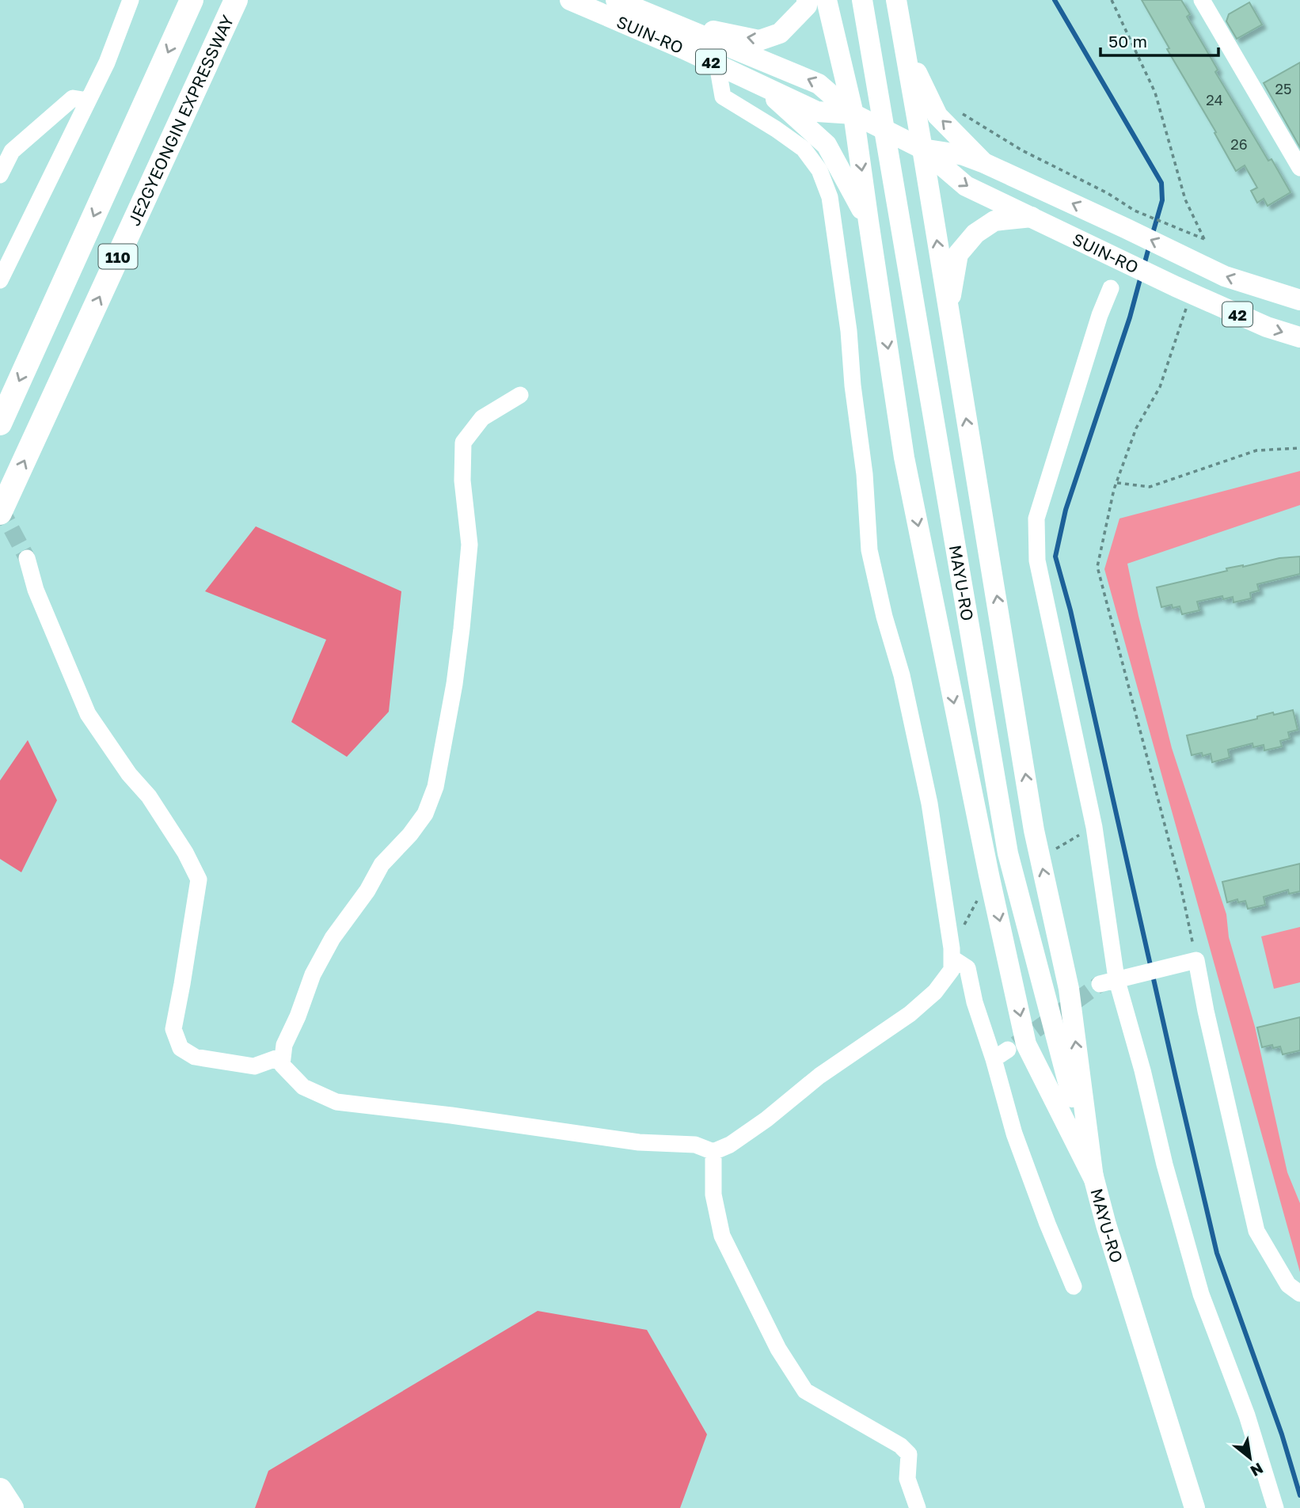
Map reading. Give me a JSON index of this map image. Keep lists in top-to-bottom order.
{
  "streets": {
    "highway": ["JE2GYEONGIN EXPRESSWAY", "110"],
    "main road": ["SUIN-RO", "42", "MAYU-RO"]
  },
  "house_numbers": ["25", "24", "26"],
  "scale_bar": "50 m",
  "north": "bottom right"
}
